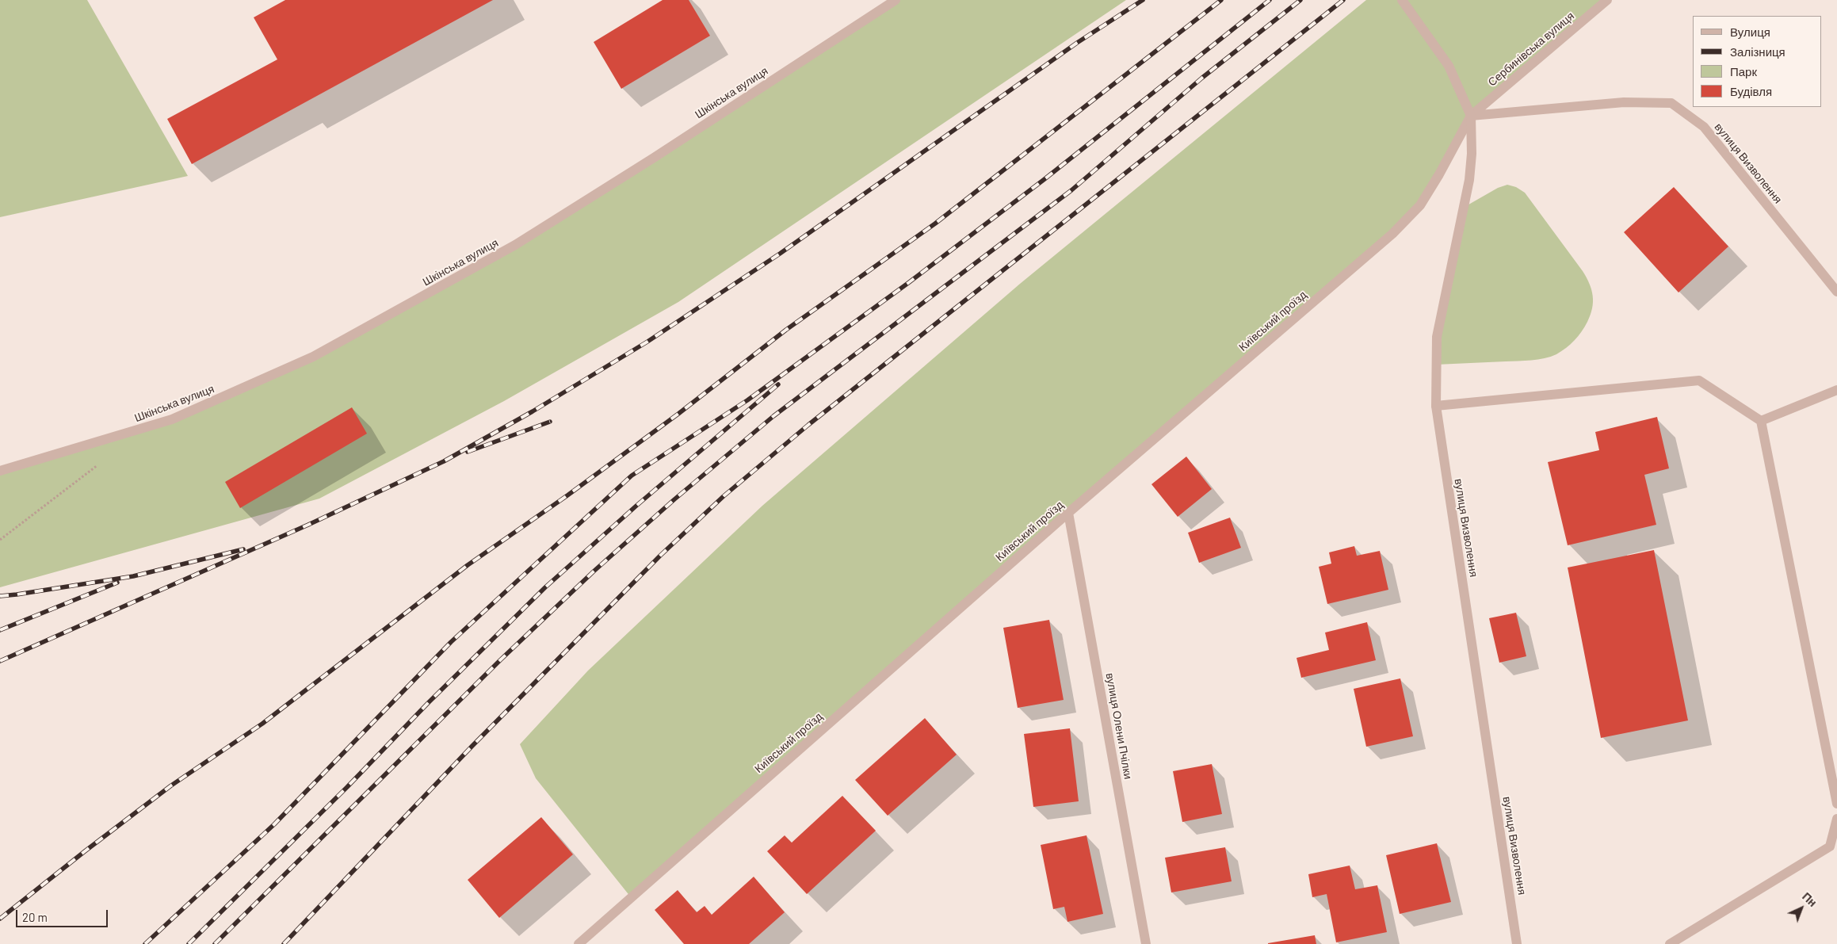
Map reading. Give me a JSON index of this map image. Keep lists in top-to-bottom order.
{
  "streets": {
    "street": [
      "Сербинівська вулиця",
      "Шкінська вулиця",
      "вулиця Визволення",
      "Київський проїзд",
      "вулиця Олени Пчілки"
    ]
  },
  "crossings": [
    ["Сербинівська вулиця", "вулиця Визволення"],
    ["Сербинівська вулиця", "Київський проїзд"],
    ["вулиця Визволення", "Київський проїзд"],
    ["Київський проїзд", "вулиця Олени Пчілки"]
  ],
  "legend": [
    "Вулиця",
    "Залізниця",
    "Парк",
    "Будівля"
  ],
  "scale_bar": "20 m",
  "north": "top right"
}
